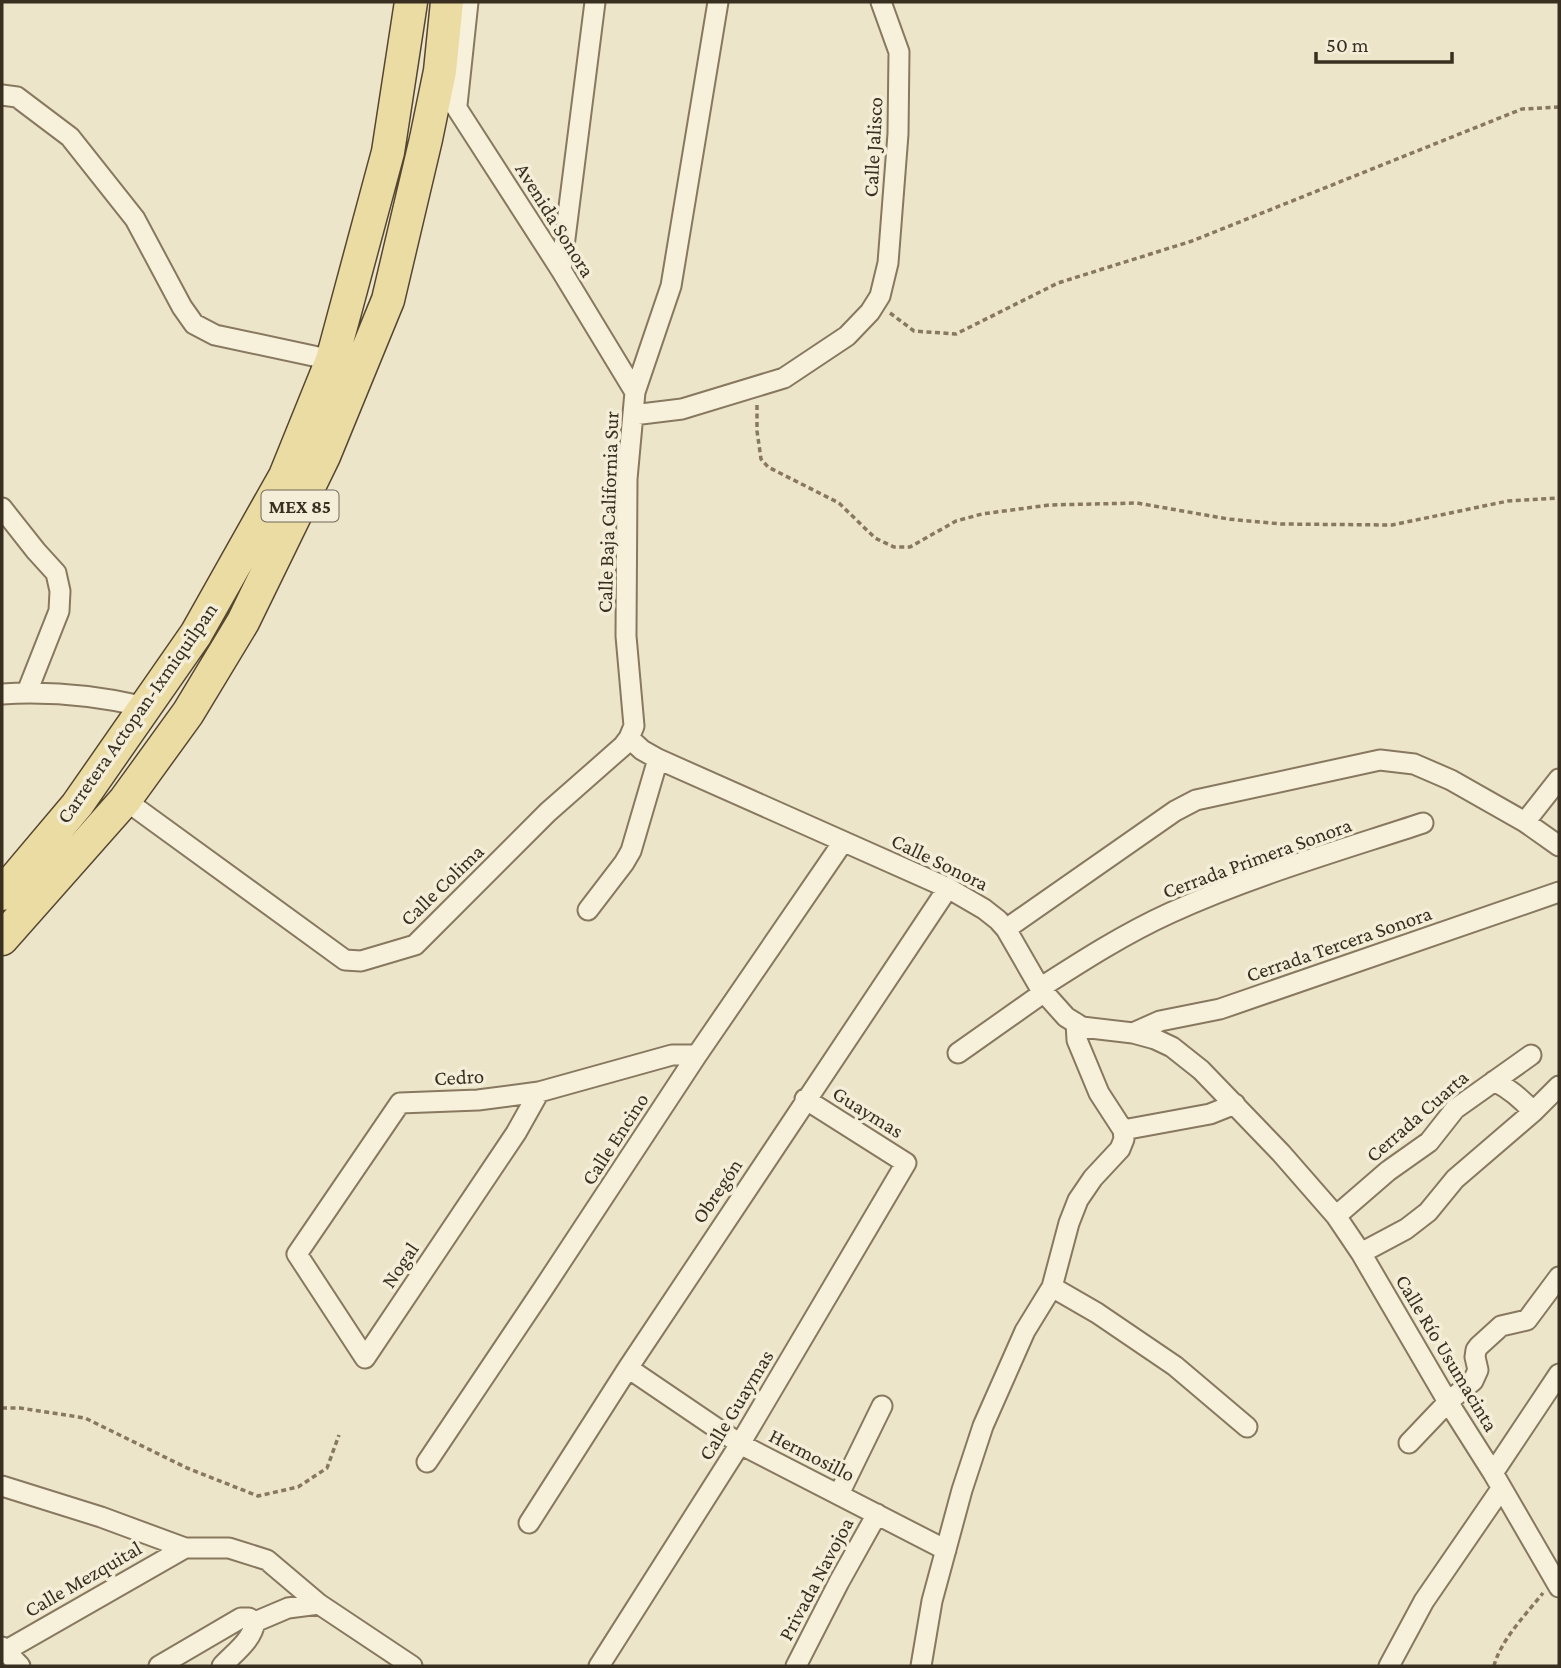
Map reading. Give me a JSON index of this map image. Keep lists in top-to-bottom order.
{
  "streets": {
    "main road": ["MEX 85", "Carretera Actopan-Ixmiquilpan"],
    "street": [
      "Calle Jalisco",
      "Avenida Sonora",
      "Calle Baja California Sur",
      "Cerrada Primera Sonora",
      "Calle Sonora",
      "Calle Colima",
      "Cerrada Tercera Sonora",
      "Cedro",
      "Guaymas",
      "Cerrada Cuarta",
      "Calle Encino",
      "Obregón",
      "Nogal",
      "Calle Río Usumacinta",
      "Calle Guaymas",
      "Hermosillo",
      "Calle Mezquital",
      "Privada Navojoa"
    ]
  },
  "crossings": [
    ["Avenida Sonora", "MEX 85"],
    ["Avenida Sonora", "Calle Baja California Sur"],
    ["MEX 85", "Calle Colima"],
    ["Calle Baja California Sur", "Calle Sonora"],
    ["Calle Baja California Sur", "Calle Colima"],
    ["Cerrada Primera Sonora", "Calle Sonora"],
    ["Calle Sonora", "Calle Colima"],
    ["Calle Sonora", "Cerrada Tercera Sonora"],
    ["Calle Sonora", "Calle Encino"],
    ["Calle Sonora", "Obregón"],
    ["Calle Sonora", "Calle Río Usumacinta"],
    ["Cedro", "Calle Encino"],
    ["Cedro", "Nogal"],
    ["Guaymas", "Obregón"],
    ["Guaymas", "Calle Guaymas"],
    ["Cerrada Cuarta", "Calle Río Usumacinta"],
    ["Obregón", "Hermosillo"],
    ["Calle Guaymas", "Hermosillo"],
    ["Hermosillo", "Privada Navojoa"]
  ],
  "scale_bar": "50 m"
}
